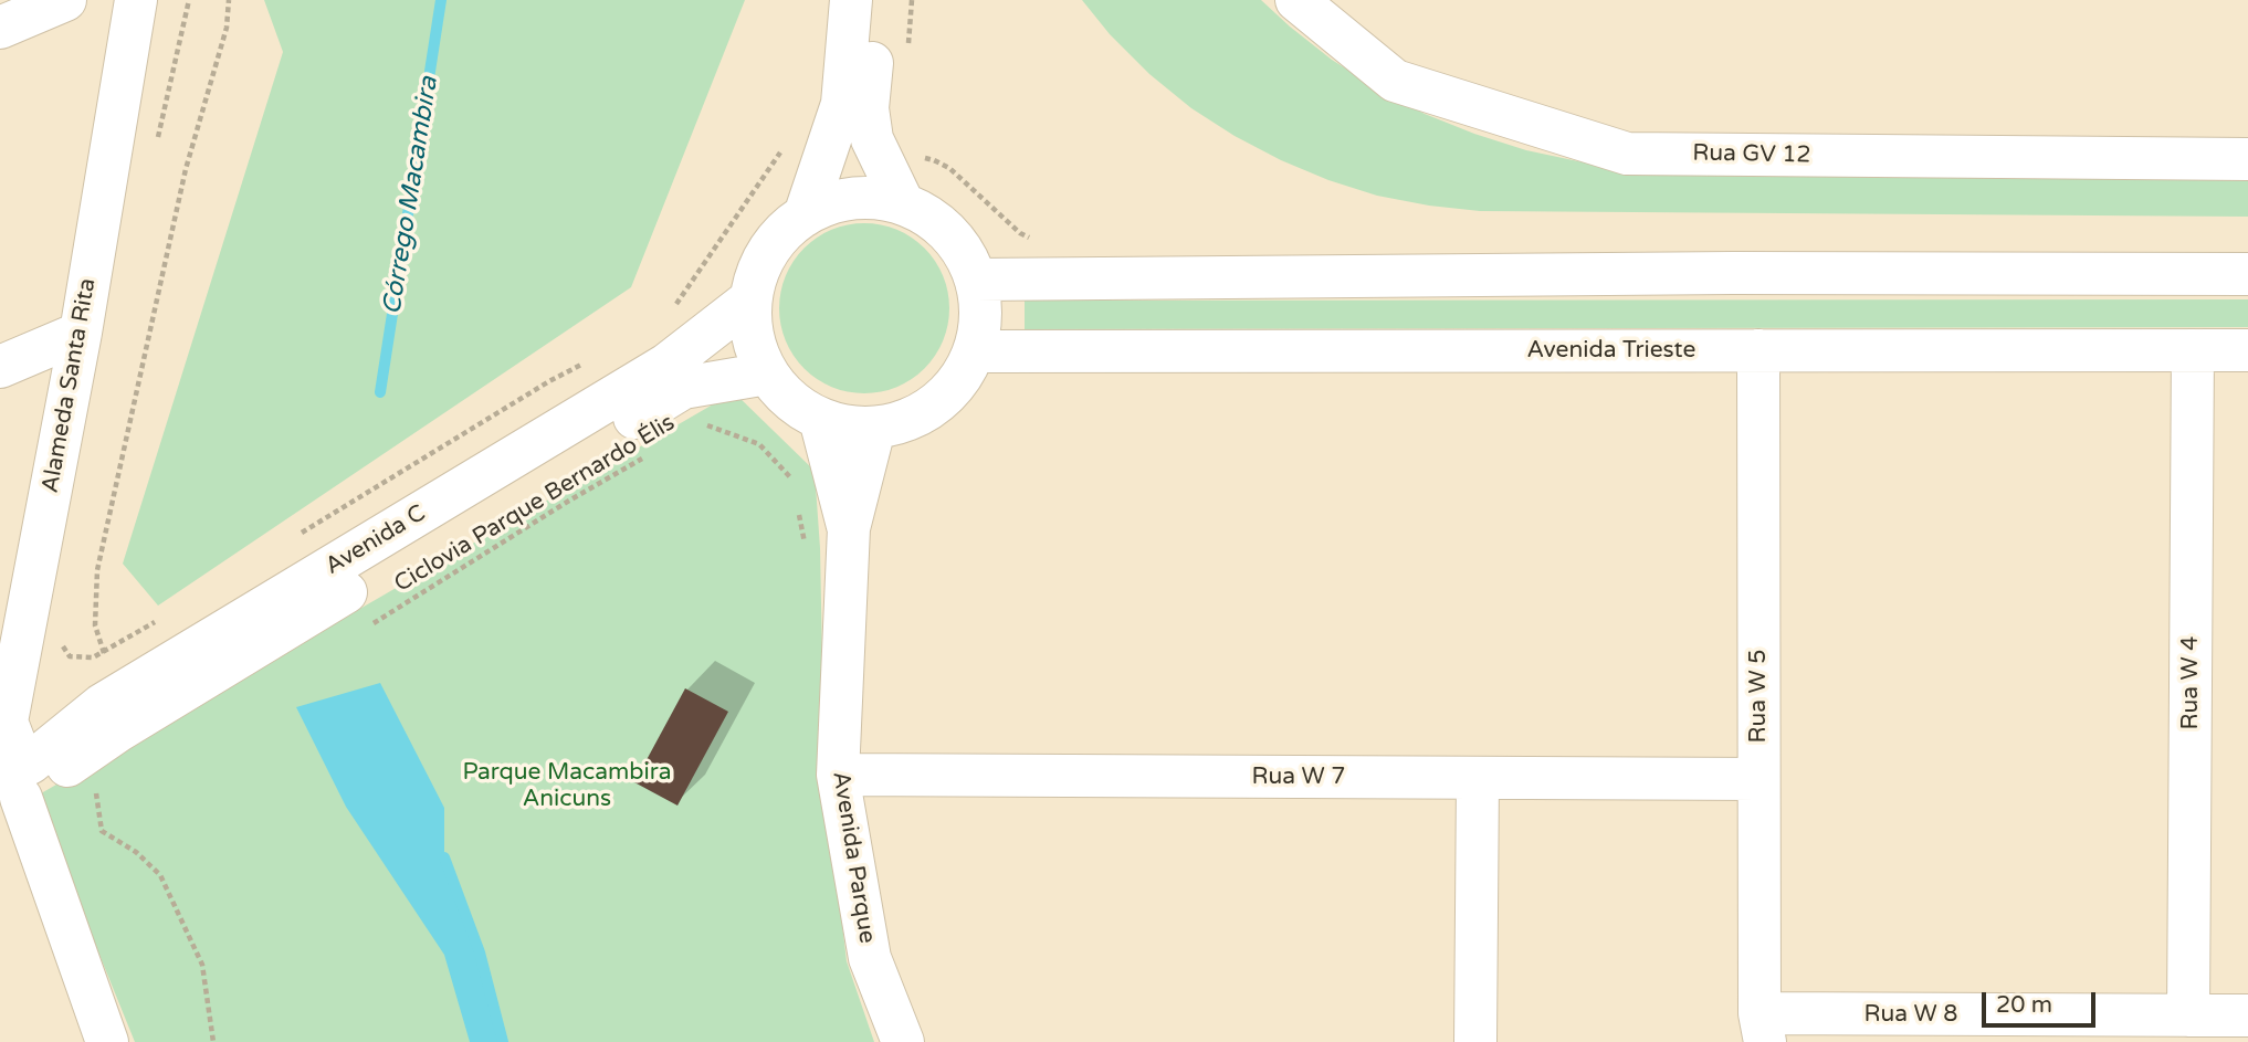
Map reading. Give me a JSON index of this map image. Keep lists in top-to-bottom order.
{
  "streets": {
    "street": [
      "Rua GV 12",
      "Avenida Trieste",
      "Alameda Santa Rita",
      "Avenida C",
      "Rua W 4",
      "Rua W 5",
      "Rua W 7",
      "Avenida Parque",
      "Rua W 8"
    ],
    "path": ["Ciclovia Parque Bernardo Élis"]
  },
  "crossings": [
    ["Avenida Trieste", "Avenida C"],
    ["Avenida Trieste", "Rua W 4"],
    ["Avenida Trieste", "Rua W 5"],
    ["Avenida Trieste", "Avenida Parque"],
    ["Alameda Santa Rita", "Avenida C"],
    ["Avenida C", "Avenida Parque"],
    ["Rua W 4", "Rua W 8"],
    ["Rua W 5", "Rua W 7"],
    ["Rua W 5", "Rua W 8"],
    ["Rua W 7", "Avenida Parque"]
  ],
  "water": ["Córrego Macambira"],
  "parks": ["Parque Macambira Anicuns"],
  "scale_bar": "20 m"
}
